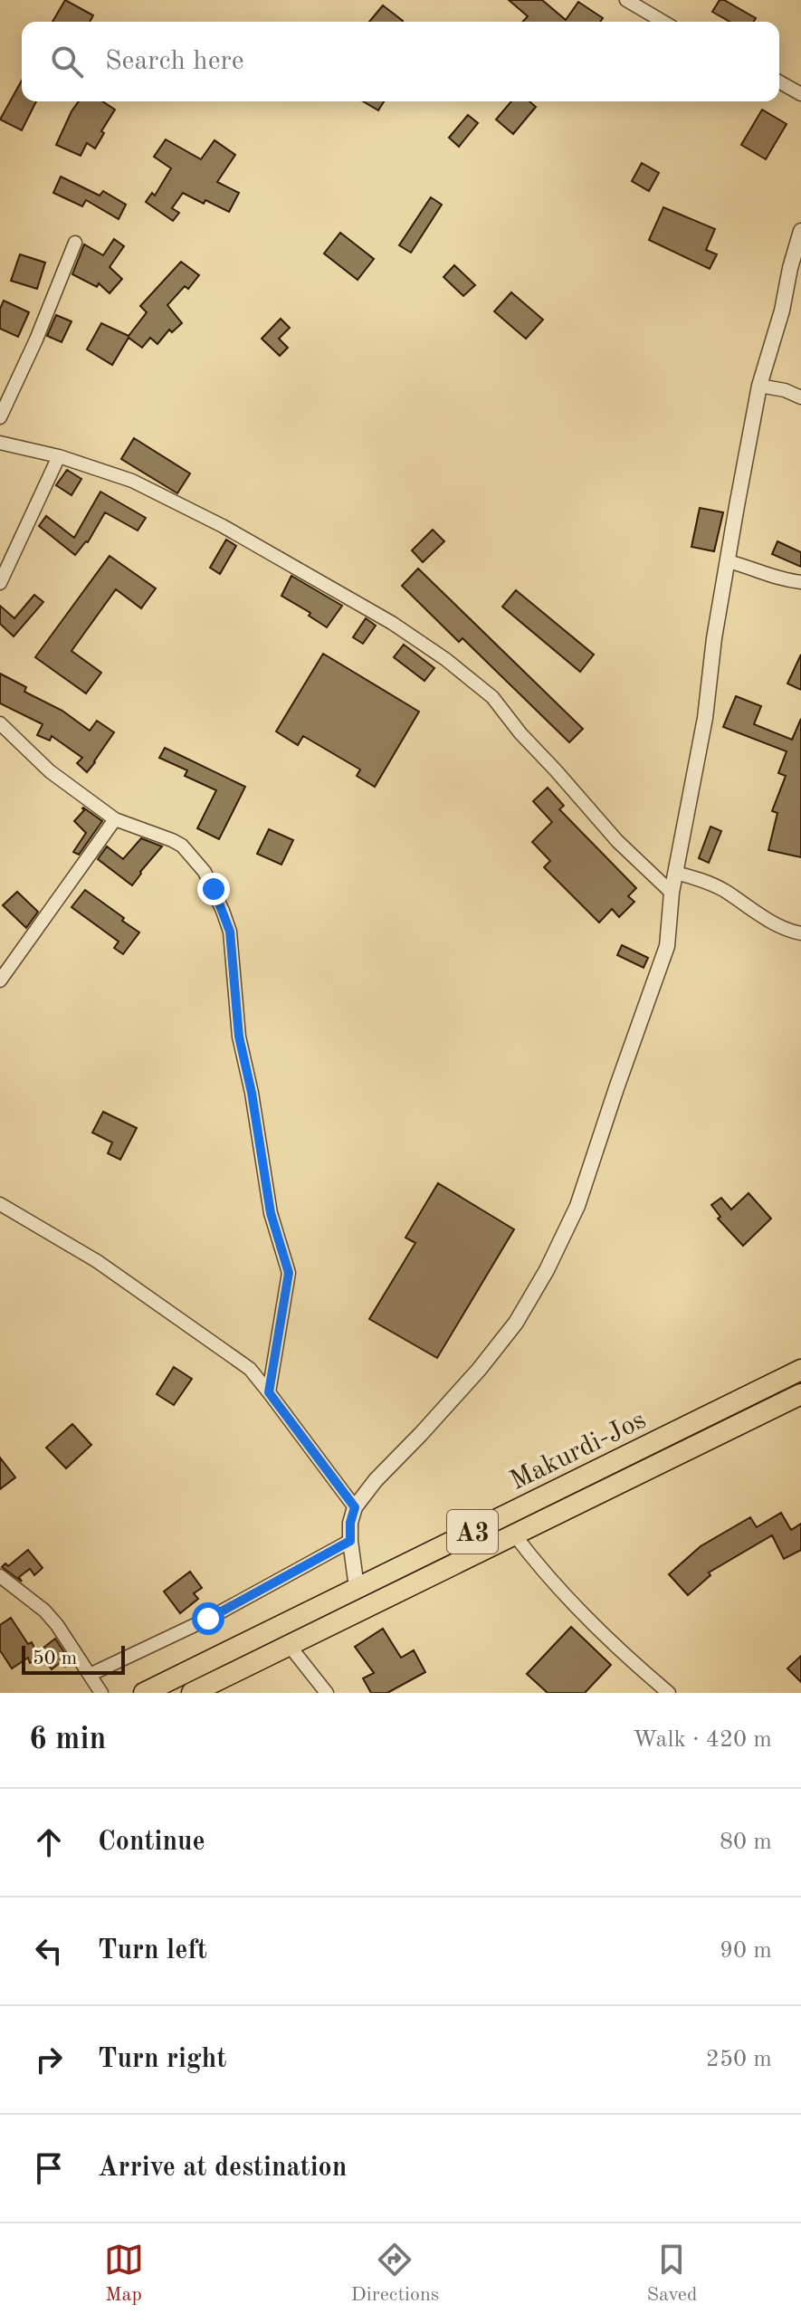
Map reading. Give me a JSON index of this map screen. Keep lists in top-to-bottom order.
{
  "streets": {
    "highway": ["Makurdi-Jos", "A3"]
  },
  "scale_bar": "50 m",
  "page": {
    "search": "Search here",
    "scale": "50 m",
    "heading": ["6 min", "Walk · 420 m"],
    "list": [
      ["Continue", "80 m"],
      ["Turn left", "90 m"],
      ["Turn right", "250 m"],
      "Arrive at destination"
    ],
    "nav": ["Map", "Directions", "Saved"]
  }
}
